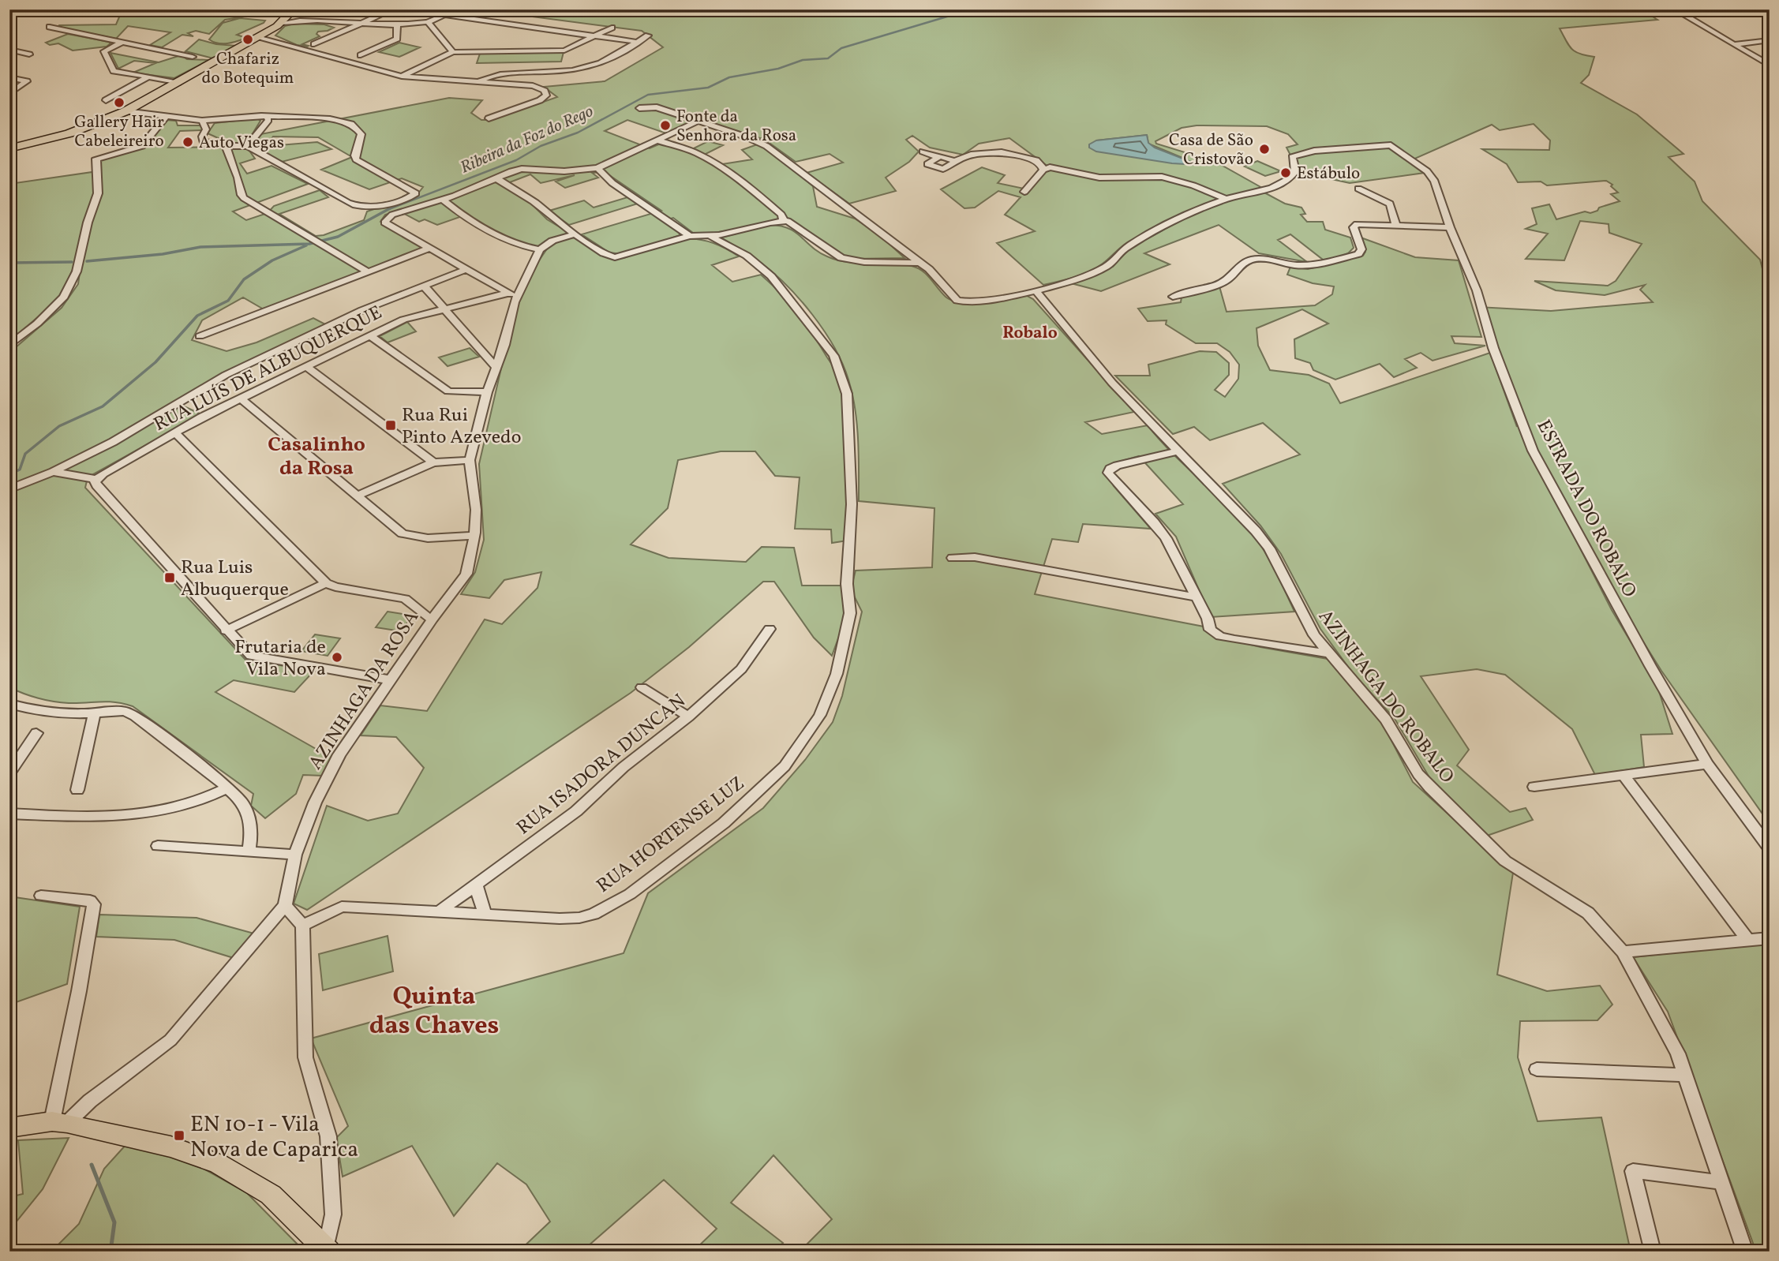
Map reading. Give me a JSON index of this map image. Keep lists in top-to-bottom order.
{
  "streets": {
    "street": [
      "RUA LUÍS DE ALBUQUERQUE",
      "ESTRADA DO ROBALO",
      "AZINHAGA DA ROSA",
      "AZINHAGA DO ROBALO",
      "RUA ISADORA DUNCAN",
      "RUA HORTENSE LUZ"
    ]
  },
  "crossings": [
    ["RUA LUÍS DE ALBUQUERQUE", "AZINHAGA DA ROSA"],
    ["RUA ISADORA DUNCAN", "RUA HORTENSE LUZ"]
  ],
  "districts": ["Robalo", "Casalinho da Rosa", "Quinta das Chaves"],
  "water": ["Ribeira da Foz do Rego"],
  "places": {
    "other": [
      "Chafariz do Botequim",
      "Gallery Hair Cabeleireiro",
      "Fonte da Senhora da Rosa",
      "Auto Viegas",
      "Casa de São Cristovão",
      "Estábulo",
      "Frutaria de Vila Nova"
    ],
    "transit": ["Rua Rui Pinto Azevedo", "Rua Luis Albuquerque", "EN 10-1 - Vila Nova de Caparica"]
  }
}
